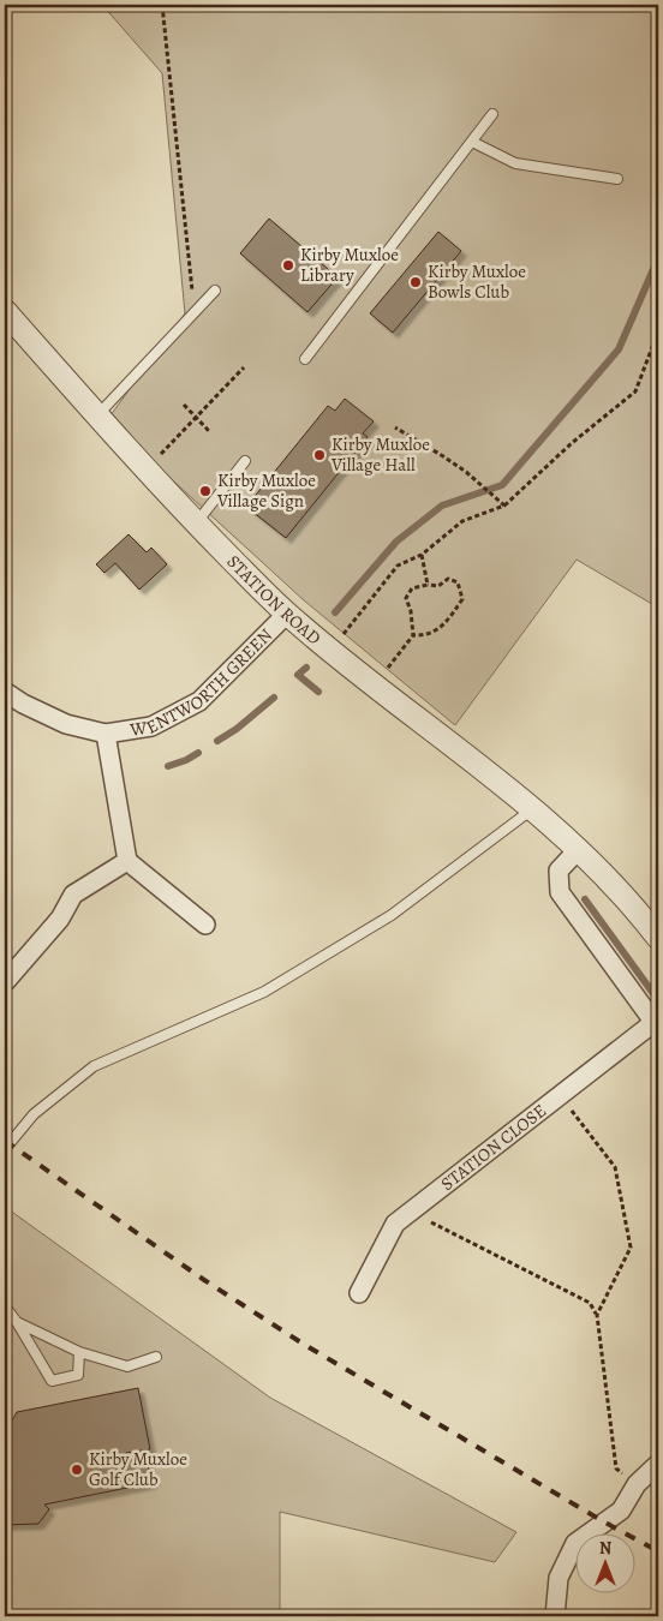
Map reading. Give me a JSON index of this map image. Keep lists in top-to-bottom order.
{
  "streets": {
    "street": ["STATION ROAD", "WENTWORTH GREEN", "STATION CLOSE"]
  },
  "crossings": [
    ["STATION ROAD", "WENTWORTH GREEN"]
  ],
  "places": [
    "Kirby Muxloe Library",
    "Kirby Muxloe Bowls Club",
    "Kirby Muxloe Village Hall",
    "Kirby Muxloe Village Sign",
    "Kirby Muxloe Golf Club"
  ],
  "north": "top"
}
